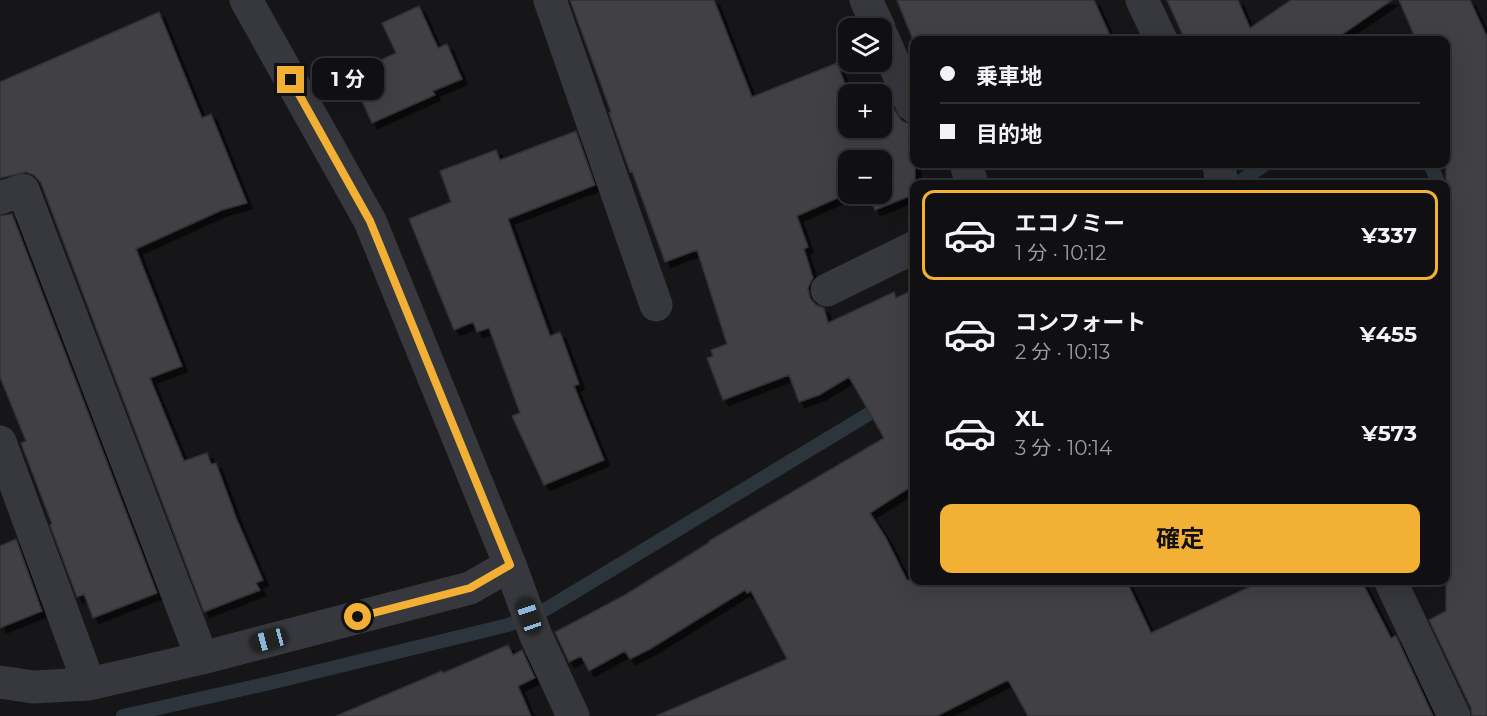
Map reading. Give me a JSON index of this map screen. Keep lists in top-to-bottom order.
{
  "page": {
    "map_buttons": ["+", "−"],
    "banner": ["乗車地", "目的地"],
    "bubble": "1 分",
    "list": [
      {
        "name": "エコノミー",
        "note": "1 分 · 10:12",
        "value": "¥337"
      },
      {
        "name": "コンフォート",
        "note": "2 分 · 10:13",
        "value": "¥455"
      },
      {
        "name": "XL",
        "note": "3 分 · 10:14",
        "value": "¥573"
      }
    ],
    "buttons": "確定"
  }
}
